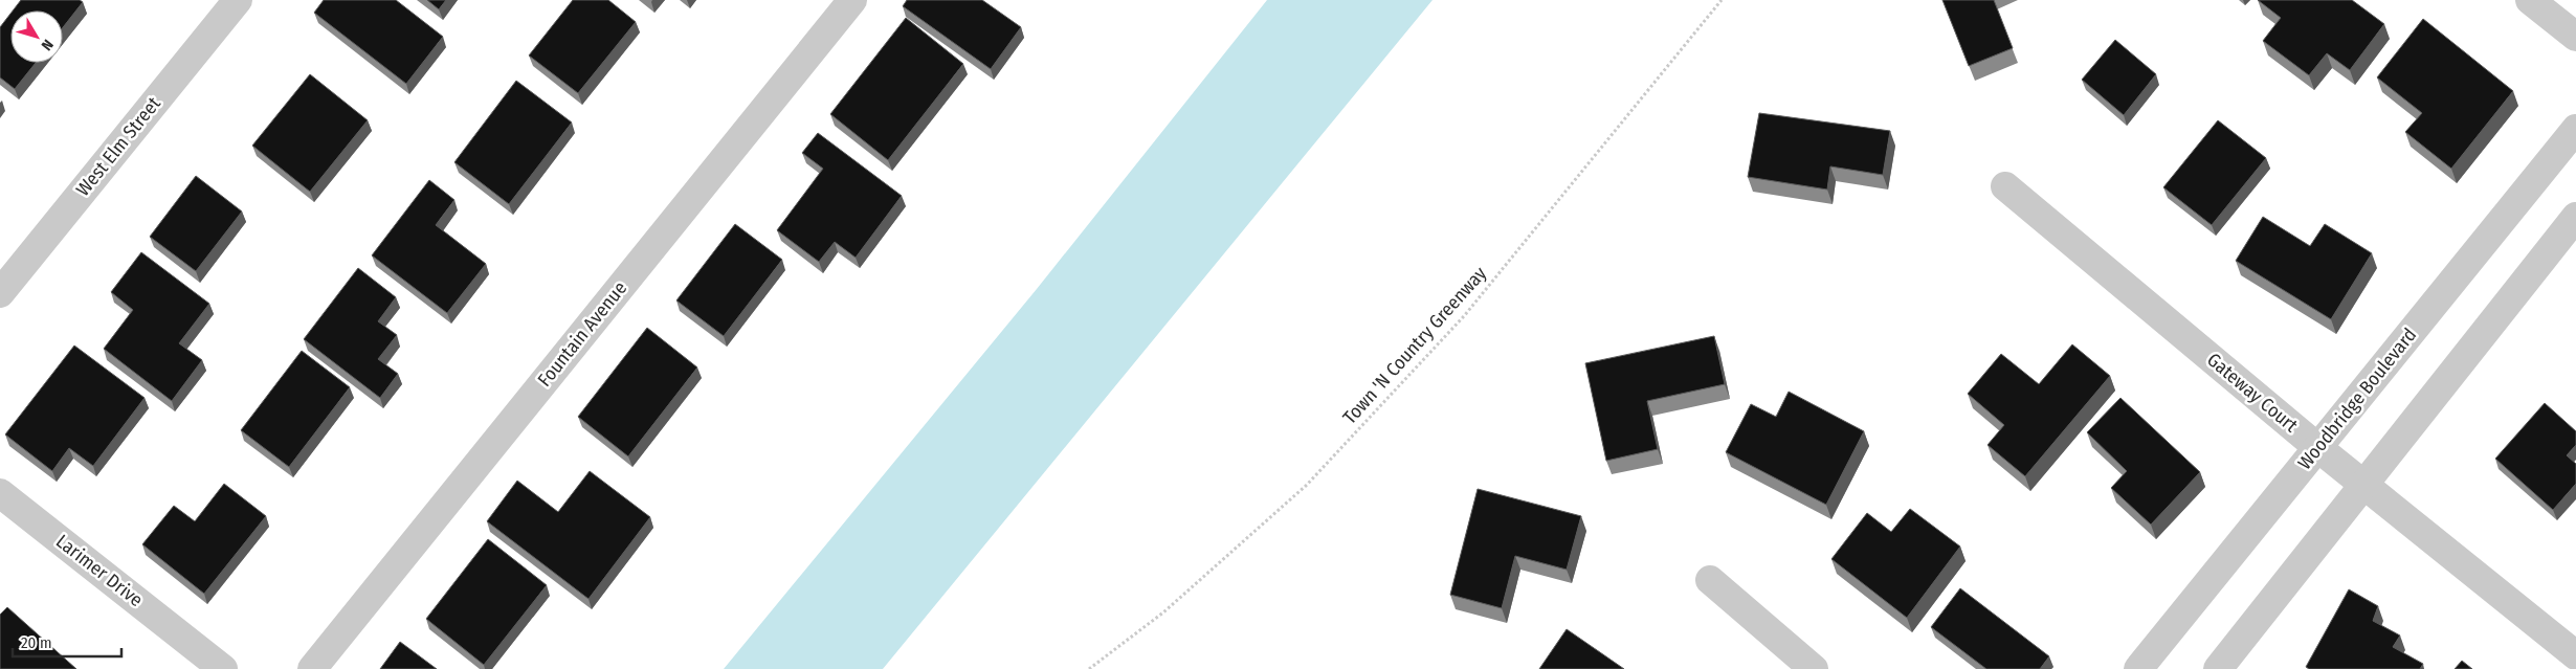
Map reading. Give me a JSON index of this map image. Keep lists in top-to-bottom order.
{
  "streets": {
    "street": [
      "West Elm Street",
      "Fountain Avenue",
      "Gateway Court",
      "Woodbridge Boulevard",
      "Larimer Drive"
    ],
    "path": ["Town 'N Country Greenway"]
  },
  "crossings": [
    ["Gateway Court", "Woodbridge Boulevard"]
  ],
  "scale_bar": "20 m",
  "north": "bottom right"
}
